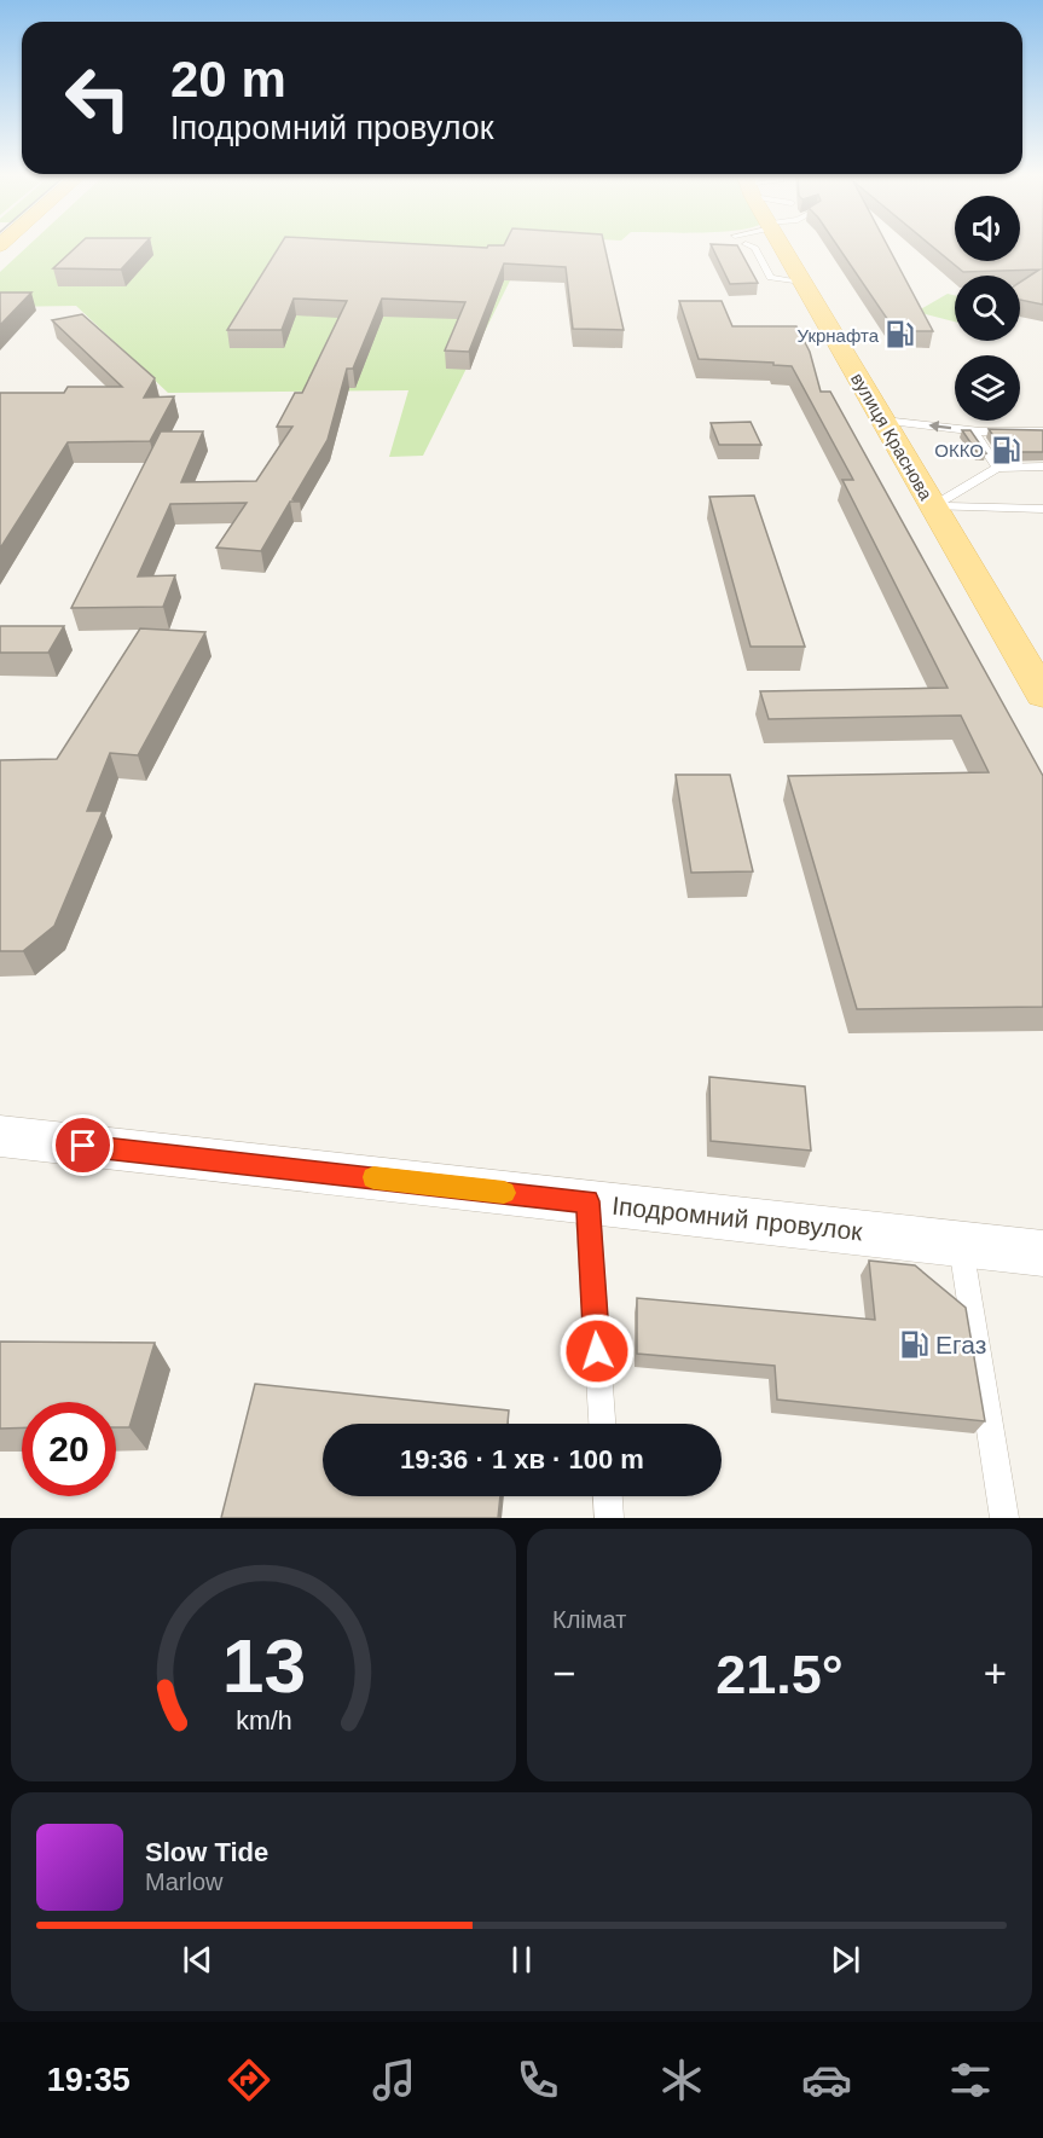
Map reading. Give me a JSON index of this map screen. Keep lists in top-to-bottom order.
{
  "streets": {
    "main road": ["вулиця Краснова"],
    "street": ["Іподромний провулок"]
  },
  "places": {
    "fuel station": ["Укрнафта", "ОККО", "Егаз"]
  },
  "page": {
    "turn": ["20 m", "Іподромний провулок"],
    "limit": "20",
    "trip": "19:36 · 1 хв · 100 m",
    "tile": "Клімат",
    "heat": ["−", "21.5°", "+"],
    "song": ["Slow Tide", "Marlow"],
    "tabs": "19:35",
    "gauge": ["13", "km/h"]
  }
}
